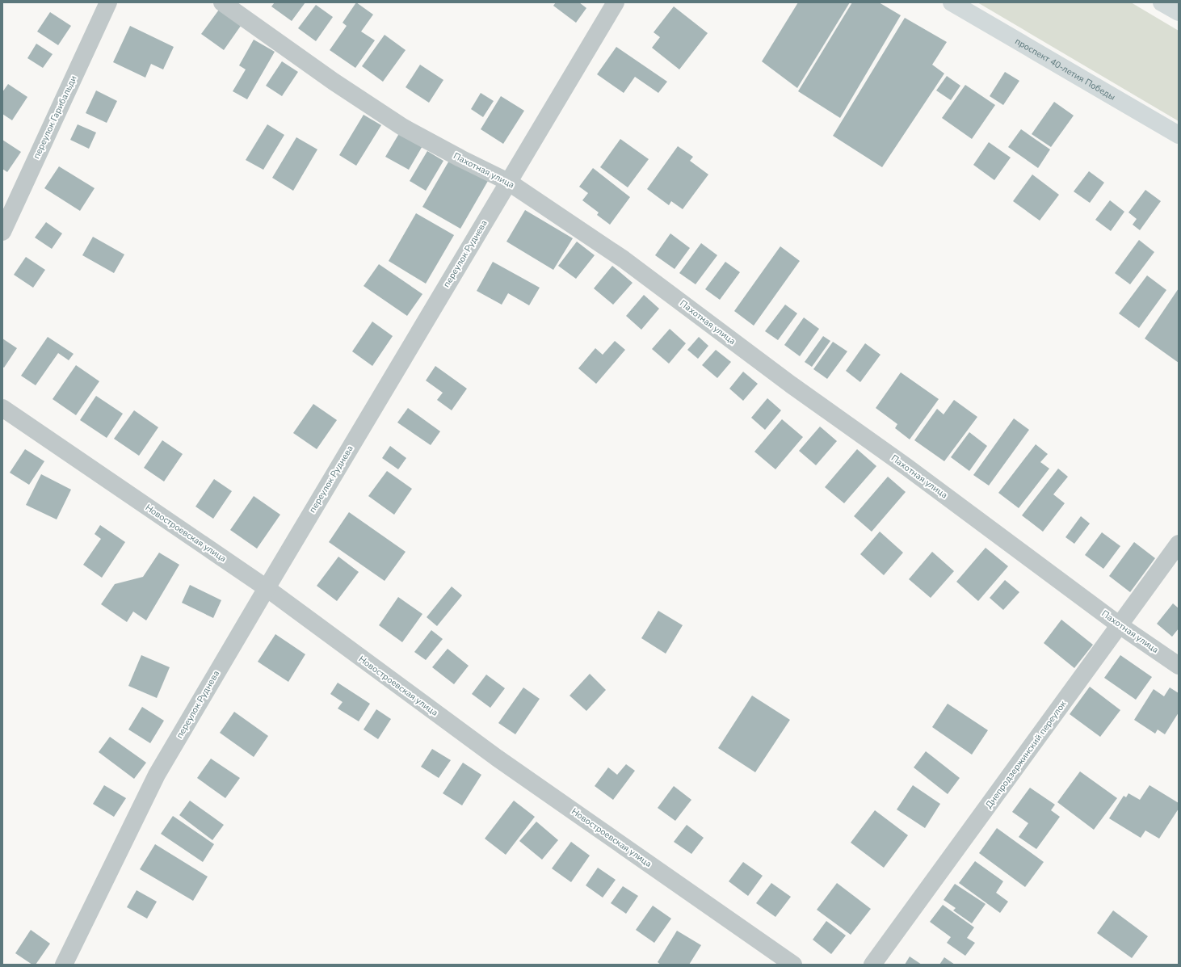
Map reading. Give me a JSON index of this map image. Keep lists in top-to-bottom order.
{
  "streets": {
    "main road": ["проспект 40-летия Победы"],
    "street": [
      "переулок Гарибальди",
      "Пахотная улица",
      "переулок Руднева",
      "Новостроевская улица",
      "Днепродзержинский переулок"
    ]
  },
  "crossings": [
    ["Пахотная улица", "переулок Руднева"],
    ["Пахотная улица", "Днепродзержинский переулок"],
    ["переулок Руднева", "Новостроевская улица"]
  ]
}
